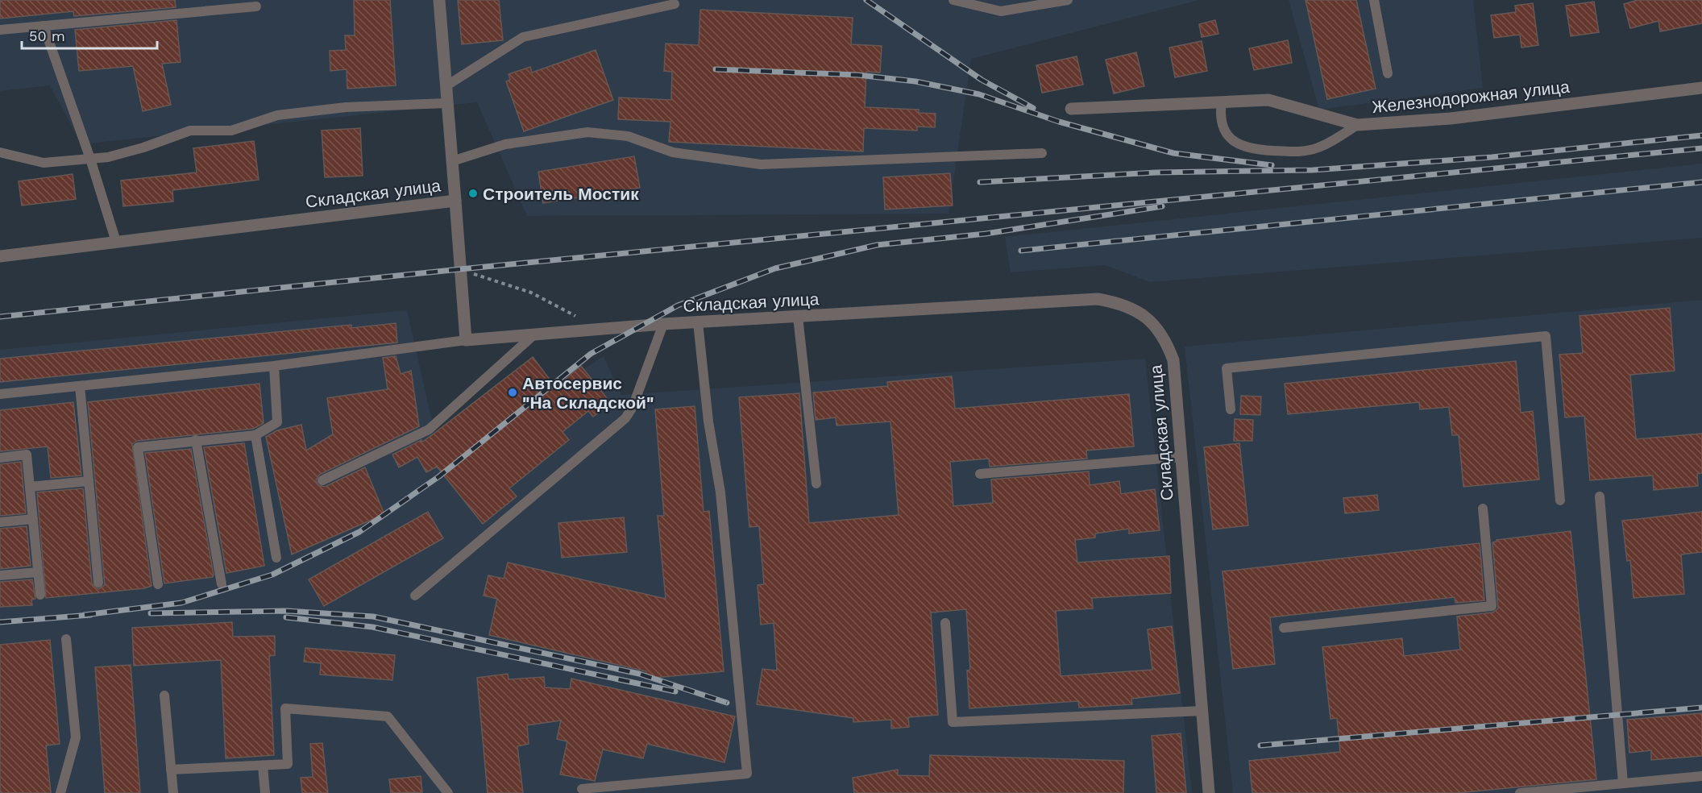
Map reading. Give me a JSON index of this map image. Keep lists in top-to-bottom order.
{
  "streets": {
    "street": ["Железнодорожная улица", "Складская улица"]
  },
  "places": ["Строитель Мостик", "Автосервис \"На Складской\""],
  "scale_bar": "50 m"
}
